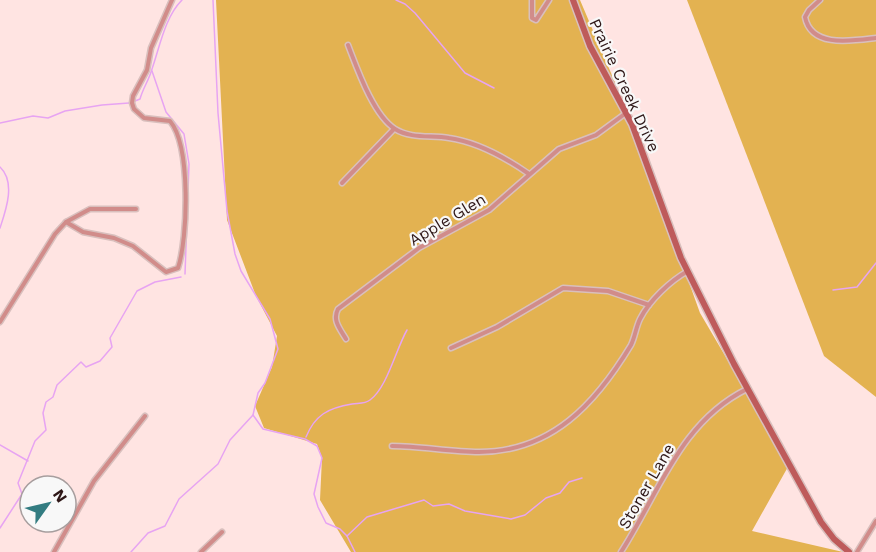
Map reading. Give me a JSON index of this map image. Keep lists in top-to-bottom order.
{
  "streets": {
    "main road": ["Prairie Creek Drive"],
    "street": ["Apple Glen", "Stoner Lane"]
  },
  "crossings": [
    ["Prairie Creek Drive", "Apple Glen"],
    ["Prairie Creek Drive", "Stoner Lane"]
  ],
  "north": "top right"
}
